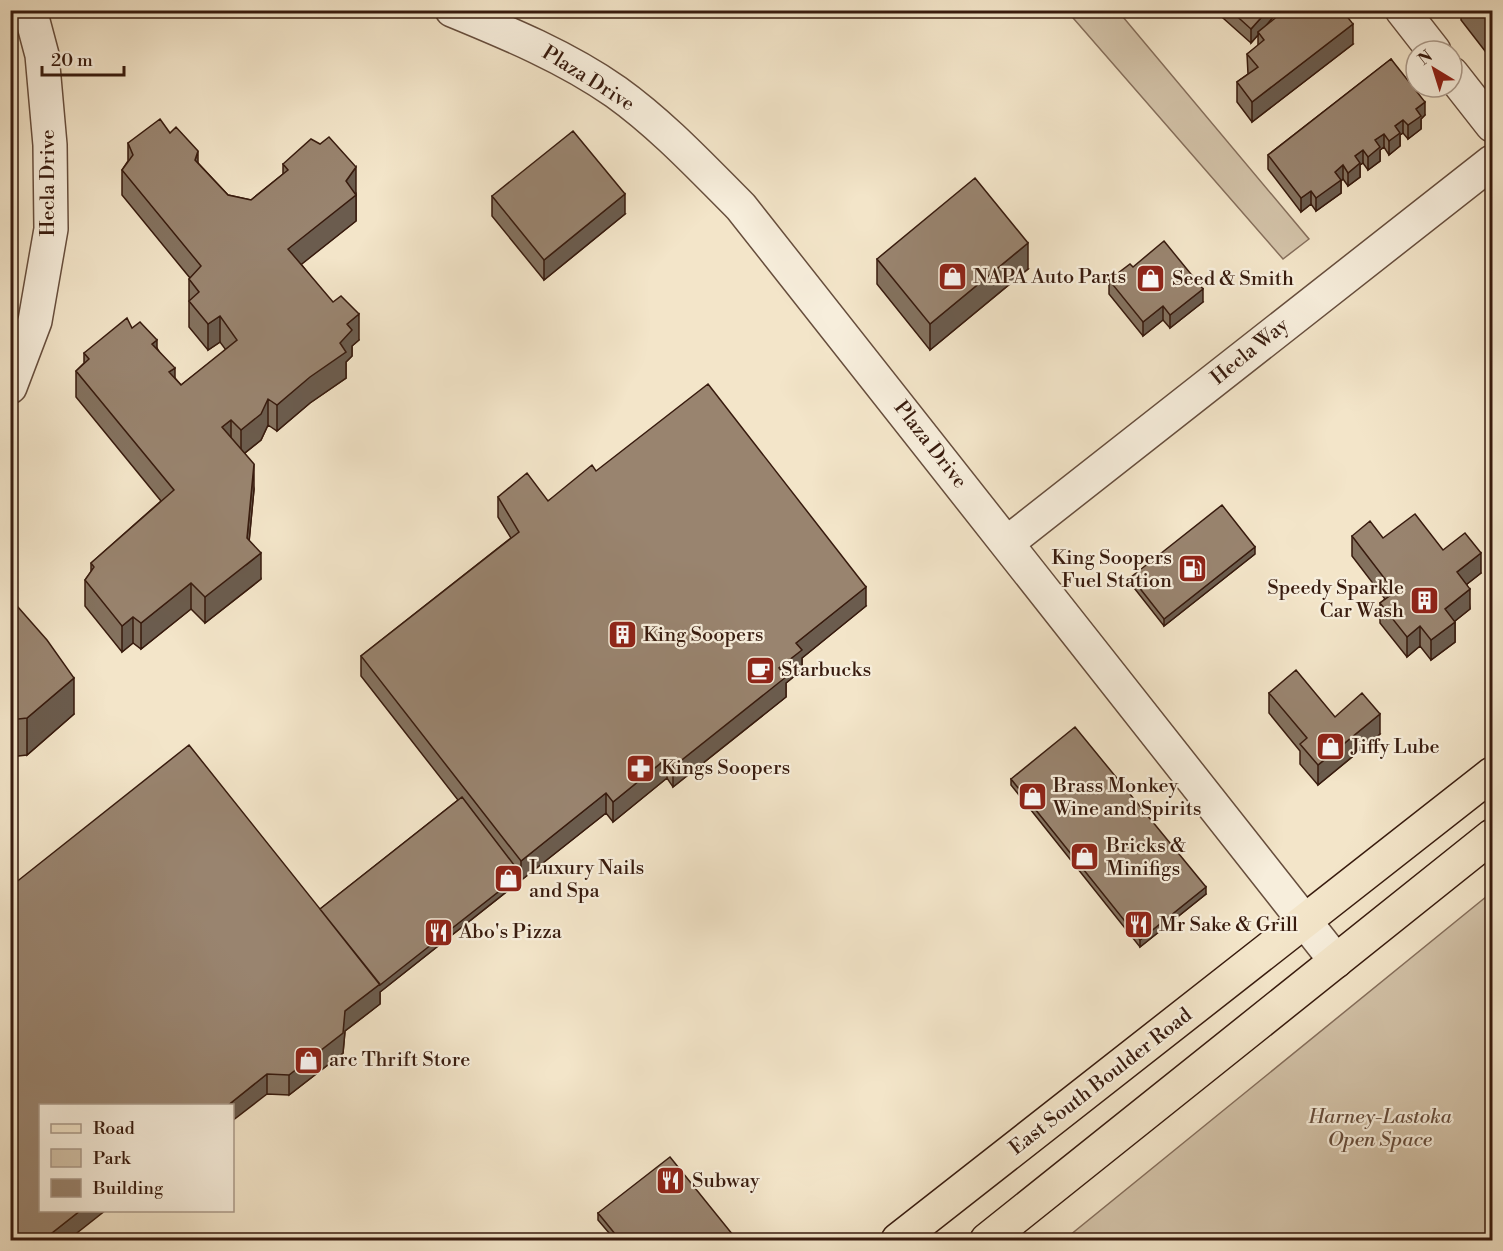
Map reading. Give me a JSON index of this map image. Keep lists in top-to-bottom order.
{
  "streets": {
    "main road": ["East South Boulder Road"],
    "street": ["Plaza Drive", "Hecla Drive", "Hecla Way"]
  },
  "crossings": [
    ["Plaza Drive", "Hecla Way"],
    ["Plaza Drive", "East South Boulder Road"]
  ],
  "parks": ["Harney-Lastoka Open Space"],
  "places": {
    "shop": [
      "NAPA Auto Parts",
      "Seed & Smith",
      "Jiffy Lube",
      "Brass Monkey Wine and Spirits",
      "Bricks & Minifigs",
      "Luxury Nails and Spa",
      "arc Thrift Store"
    ],
    "fuel station": ["King Soopers Fuel Station"],
    "building": ["Speedy Sparkle Car Wash", "King Soopers"],
    "cafe": ["Starbucks"],
    "pharmacy": ["Kings Soopers"],
    "restaurant": ["Mr Sake & Grill", "Abo's Pizza", "Subway"]
  },
  "legend": ["Road", "Park", "Building"],
  "scale_bar": "20 m",
  "north": "top left"
}
